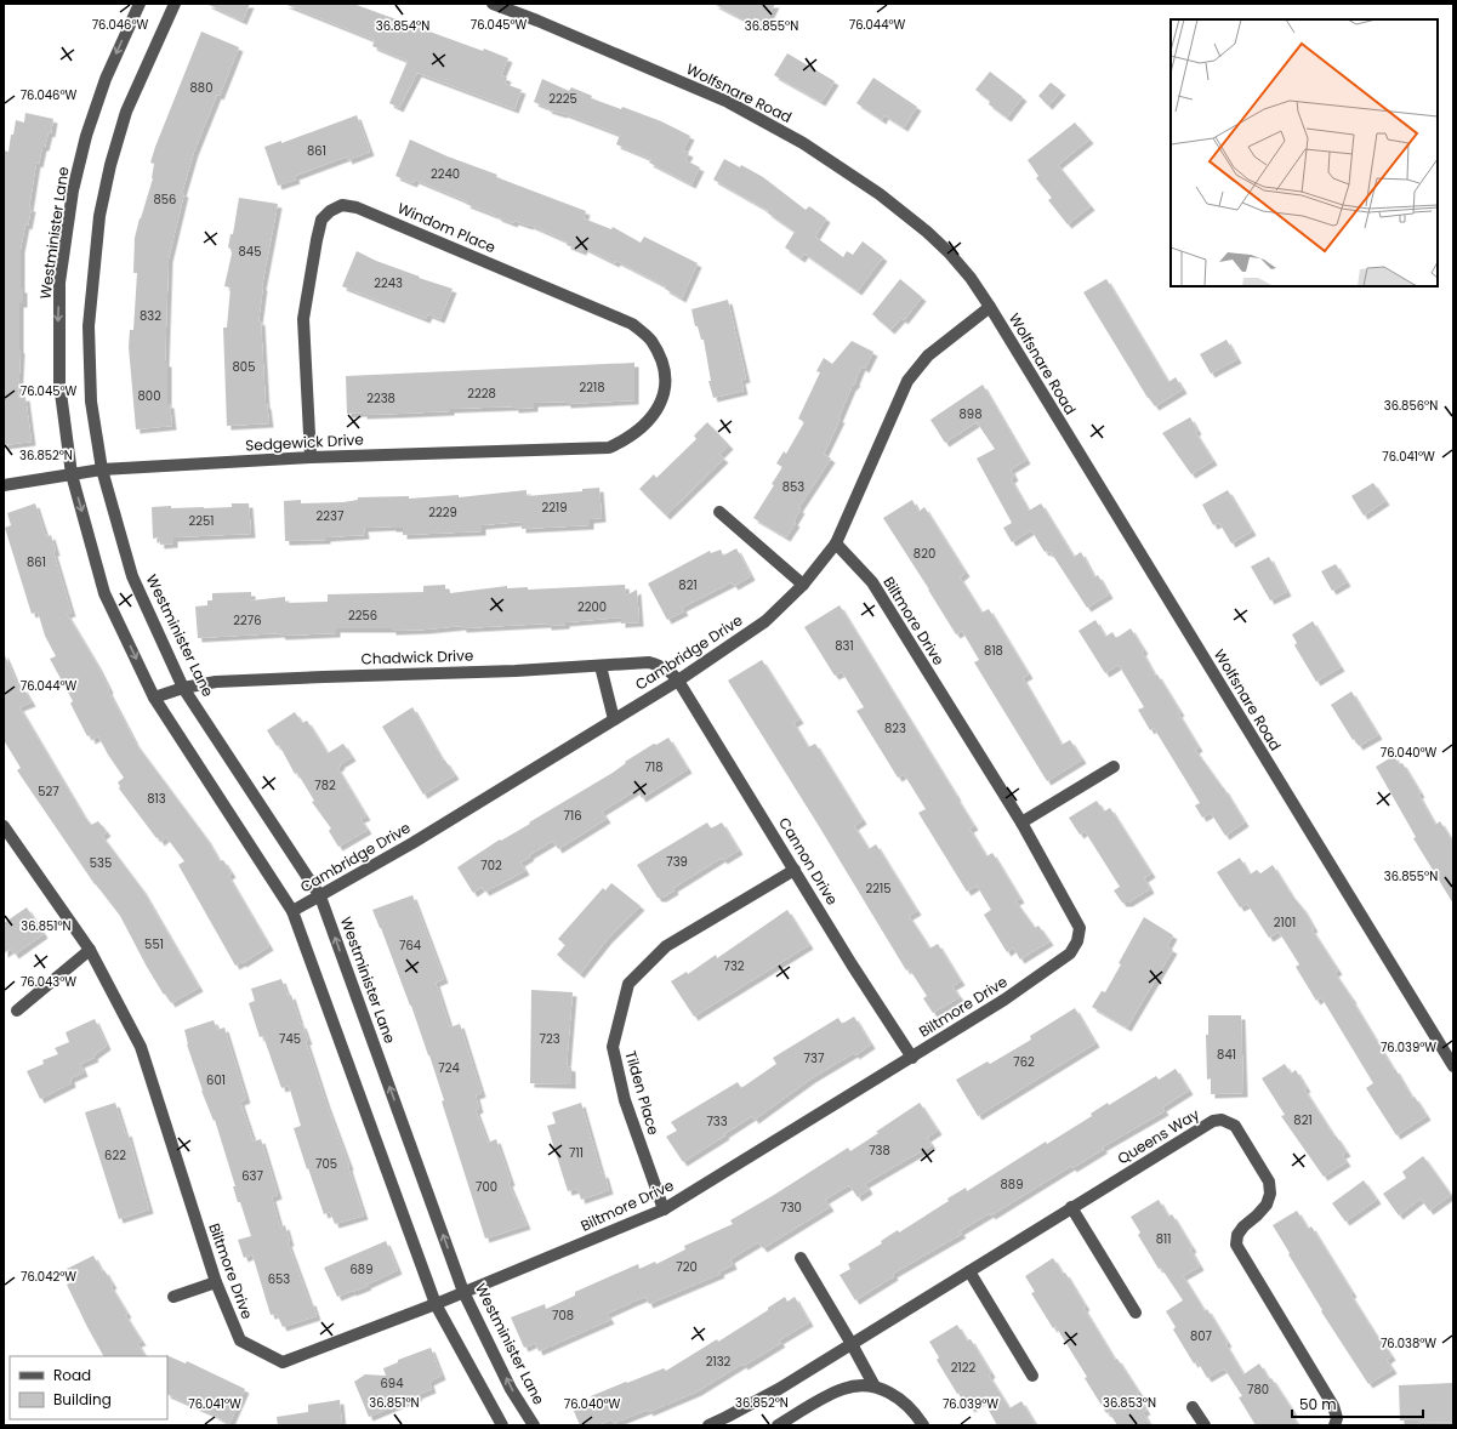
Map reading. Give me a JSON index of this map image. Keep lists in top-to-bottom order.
{
  "streets": {
    "street": [
      "Wolfsnare Road",
      "Windom Place",
      "Westminister Lane",
      "Sedgewick Drive",
      "Biltmore Drive",
      "Cambridge Drive",
      "Chadwick Drive",
      "Cannon Drive",
      "Tilden Place",
      "Queens Way"
    ]
  },
  "crossings": [
    ["Wolfsnare Road", "Cambridge Drive"],
    ["Windom Place", "Sedgewick Drive"],
    ["Westminister Lane", "Sedgewick Drive"],
    ["Westminister Lane", "Biltmore Drive"],
    ["Westminister Lane", "Cambridge Drive"],
    ["Westminister Lane", "Chadwick Drive"],
    ["Biltmore Drive", "Cambridge Drive"],
    ["Biltmore Drive", "Cannon Drive"],
    ["Biltmore Drive", "Tilden Place"],
    ["Cambridge Drive", "Chadwick Drive"],
    ["Cambridge Drive", "Cannon Drive"],
    ["Chadwick Drive", "Cannon Drive"],
    ["Cannon Drive", "Tilden Place"]
  ],
  "house_numbers": [
    "880",
    "2225",
    "861",
    "2240",
    "856",
    "845",
    "2243",
    "832",
    "805",
    "2218",
    "2228",
    "800",
    "2238",
    "898",
    "853",
    "2219",
    "2229",
    "2237",
    "2251",
    "820",
    "861",
    "821",
    "2200",
    "2256",
    "2276",
    "831",
    "818",
    "823",
    "718",
    "782",
    "527",
    "813",
    "716",
    "739",
    "535",
    "702",
    "2215",
    "2101",
    "551",
    "764",
    "732",
    "745",
    "723",
    "841",
    "737",
    "762",
    "724",
    "601",
    "821",
    "733",
    "738",
    "711",
    "622",
    "705",
    "637",
    "889",
    "700",
    "730",
    "811",
    "720",
    "689",
    "653",
    "708",
    "807",
    "2132",
    "2122",
    "694",
    "780"
  ],
  "legend": ["Road", "Building"],
  "scale_bar": "50 m",
  "coordinates": [
    "76.046°W",
    "76.045°W",
    "76.044°W",
    "36.855°N",
    "36.854°N",
    "36.856°N",
    "36.852°N",
    "76.041°W",
    "76.040°W",
    "36.851°N",
    "76.043°W",
    "76.039°W",
    "76.042°W",
    "76.038°W",
    "36.853°N"
  ]
}
